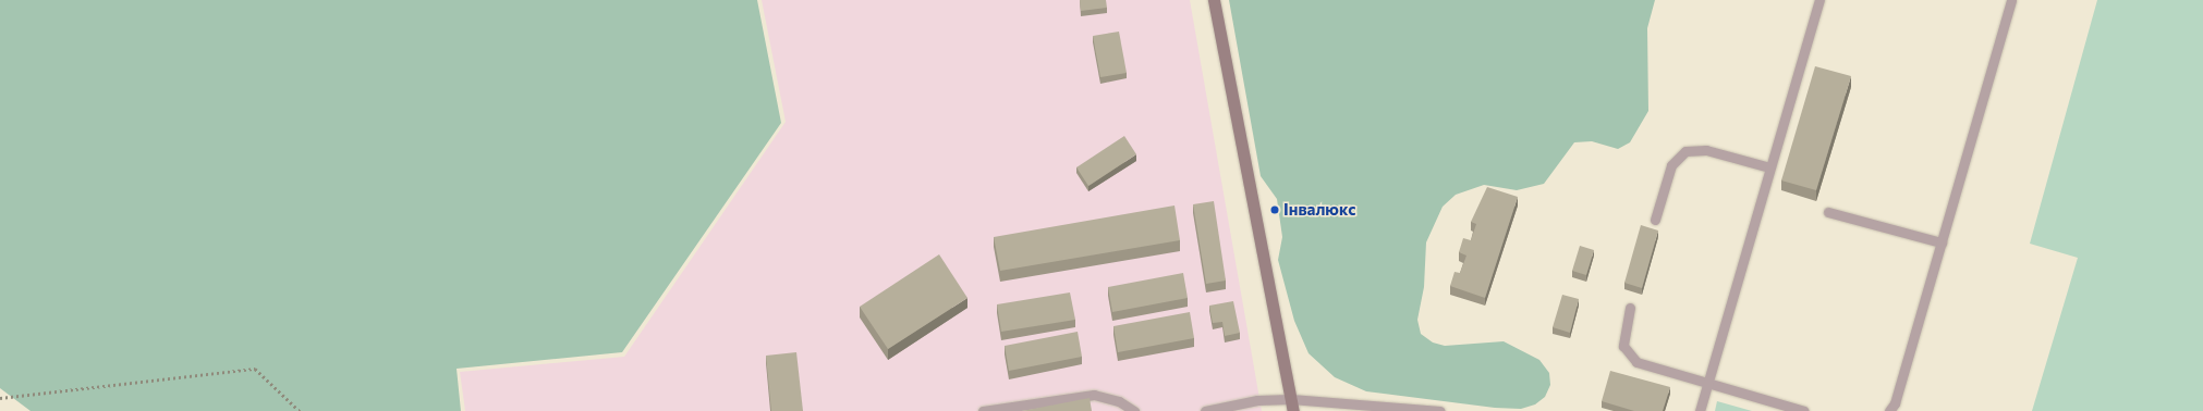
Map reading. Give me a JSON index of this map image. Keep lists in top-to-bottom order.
{
  "places": ["Інвалюкс"]
}
